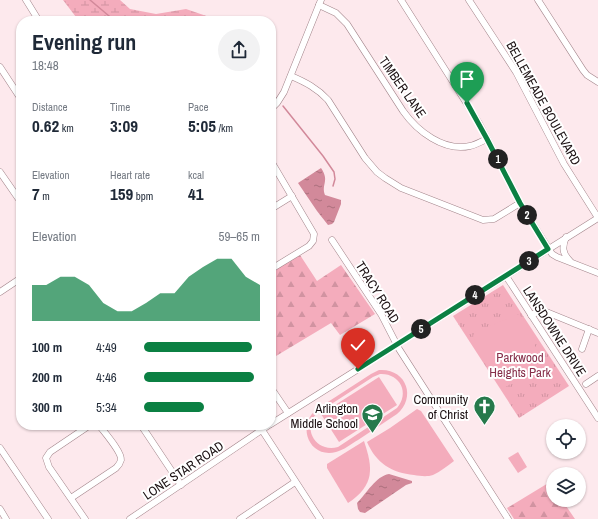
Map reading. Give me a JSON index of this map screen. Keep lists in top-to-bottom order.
{
  "streets": {
    "street": [
      "TIMBER LANE",
      "BELLEMEADE BOULEVARD",
      "TRACY ROAD",
      "LANSDOWNE DRIVE",
      "LONE STAR ROAD"
    ]
  },
  "crossings": [
    ["BELLEMEADE BOULEVARD", "LONE STAR ROAD"],
    ["TRACY ROAD", "LONE STAR ROAD"],
    ["LANSDOWNE DRIVE", "LONE STAR ROAD"]
  ],
  "parks": ["Parkwood Heights Park"],
  "places": {
    "church": ["Community of Christ"],
    "school or university": ["Arlington Middle School"]
  },
  "page": {
    "heading": ["Evening run", "18:48"],
    "stats": [
      ["Distance", "0.62 km"],
      ["Time", "3:09"],
      ["Pace", "5:05 /km"],
      ["Elevation", "7 m"],
      ["Heart rate", "159 bpm"],
      ["kcal", "41"]
    ],
    "pins": [
      "1",
      "2",
      "3",
      "4",
      "5"
    ],
    "chart": ["Elevation", "59–65 m"],
    "list": [
      {
        "name": "100 m",
        "note": "4:49"
      },
      {
        "name": "200 m",
        "note": "4:46"
      },
      {
        "name": "300 m",
        "note": "5:34"
      }
    ]
  }
}
